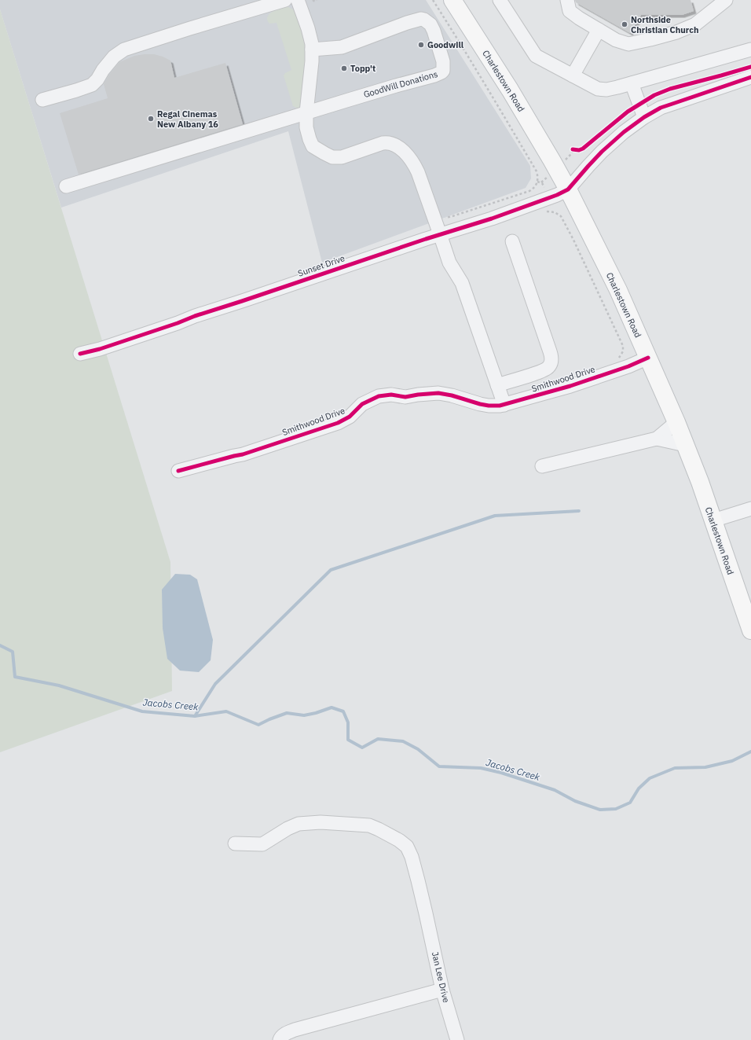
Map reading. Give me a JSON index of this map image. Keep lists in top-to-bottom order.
{
  "streets": {
    "main road": ["Charlestown Road"],
    "street": [
      "GoodWill Donations",
      "Sunset Drive",
      "Smithwood Drive",
      "Jan Lee Drive"
    ]
  },
  "crossings": [
    ["Charlestown Road", "Sunset Drive"],
    ["Charlestown Road", "Smithwood Drive"]
  ],
  "water": ["Jacobs Creek"],
  "places": [
    "Northside Christian Church",
    "Goodwill",
    "Topp't",
    "Regal Cinemas New Albany 16"
  ]
}
